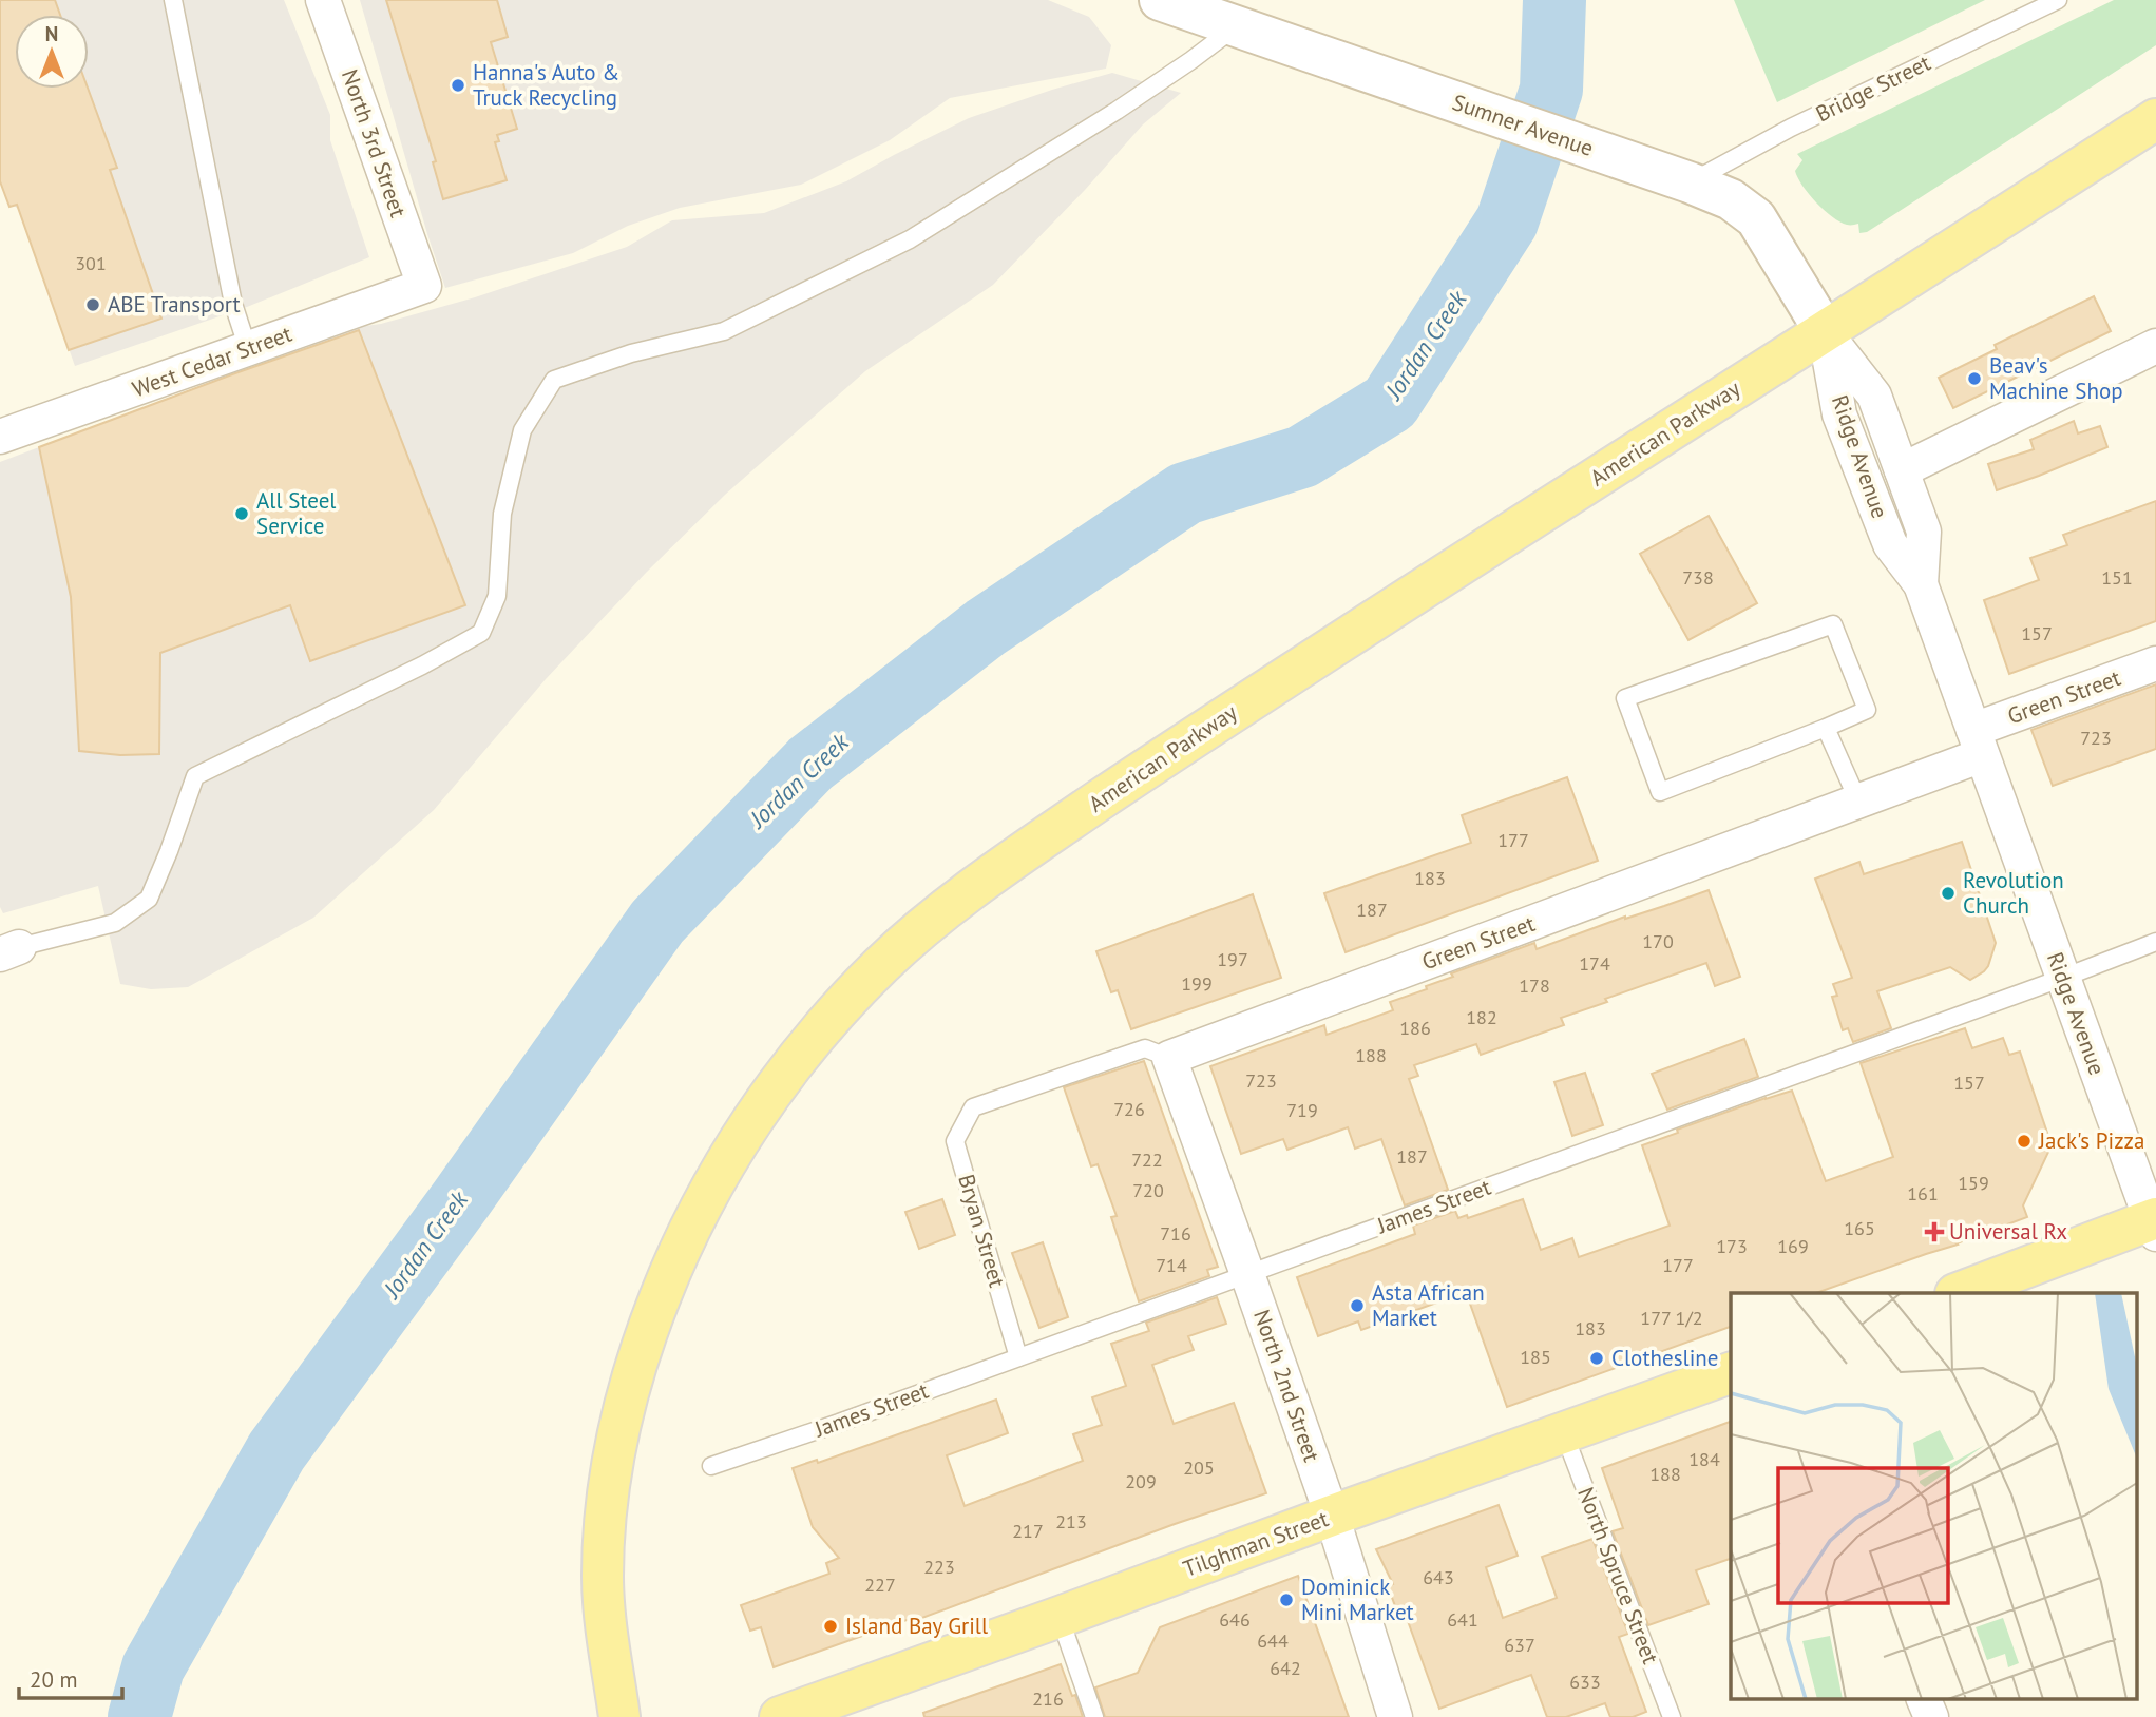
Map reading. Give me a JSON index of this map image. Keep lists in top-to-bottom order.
{
  "streets": {
    "main road": ["American Parkway", "Tilghman Street"],
    "street": [
      "Sumner Avenue",
      "North 3rd Street",
      "West Cedar Street",
      "Ridge Avenue",
      "Green Street",
      "North 2nd Street"
    ],
    "lane": [
      "Bridge Street",
      "James Street",
      "Bryan Street",
      "North Spruce Street"
    ]
  },
  "crossings": [
    ["Bridge Street", "Sumner Avenue"],
    ["Sumner Avenue", "American Parkway"],
    ["Sumner Avenue", "Ridge Avenue"],
    ["North 3rd Street", "West Cedar Street"],
    ["American Parkway", "Ridge Avenue"],
    ["Ridge Avenue", "Green Street"],
    ["Ridge Avenue", "James Street"],
    ["Green Street", "Bryan Street"],
    ["Green Street", "North 2nd Street"],
    ["James Street", "Bryan Street"],
    ["James Street", "North 2nd Street"],
    ["Bryan Street", "North 2nd Street"],
    ["North 2nd Street", "Tilghman Street"],
    ["Tilghman Street", "North Spruce Street"]
  ],
  "water": ["Jordan Creek"],
  "places": {
    "other": [
      "Hanna's Auto & Truck Recycling",
      "ABE Transport",
      "Beav's Machine Shop",
      "All Steel Service",
      "Revolution Church",
      "Jack's Pizza",
      "Asta African Market",
      "Clothesline",
      "Dominick Mini Market",
      "Island Bay Grill"
    ],
    "health": ["Universal Rx"]
  },
  "house_numbers": [
    "301",
    "738",
    "151",
    "157",
    "723",
    "177",
    "183",
    "187",
    "170",
    "197",
    "174",
    "199",
    "178",
    "182",
    "186",
    "188",
    "723",
    "157",
    "726",
    "719",
    "187",
    "722",
    "159",
    "720",
    "161",
    "165",
    "716",
    "173",
    "169",
    "714",
    "177",
    "177 1/2",
    "183",
    "185",
    "184",
    "205",
    "188",
    "209",
    "213",
    "217",
    "223",
    "643",
    "227",
    "646",
    "641",
    "644",
    "637",
    "642",
    "633",
    "216"
  ],
  "scale_bar": "20 m",
  "north": "top"
}
